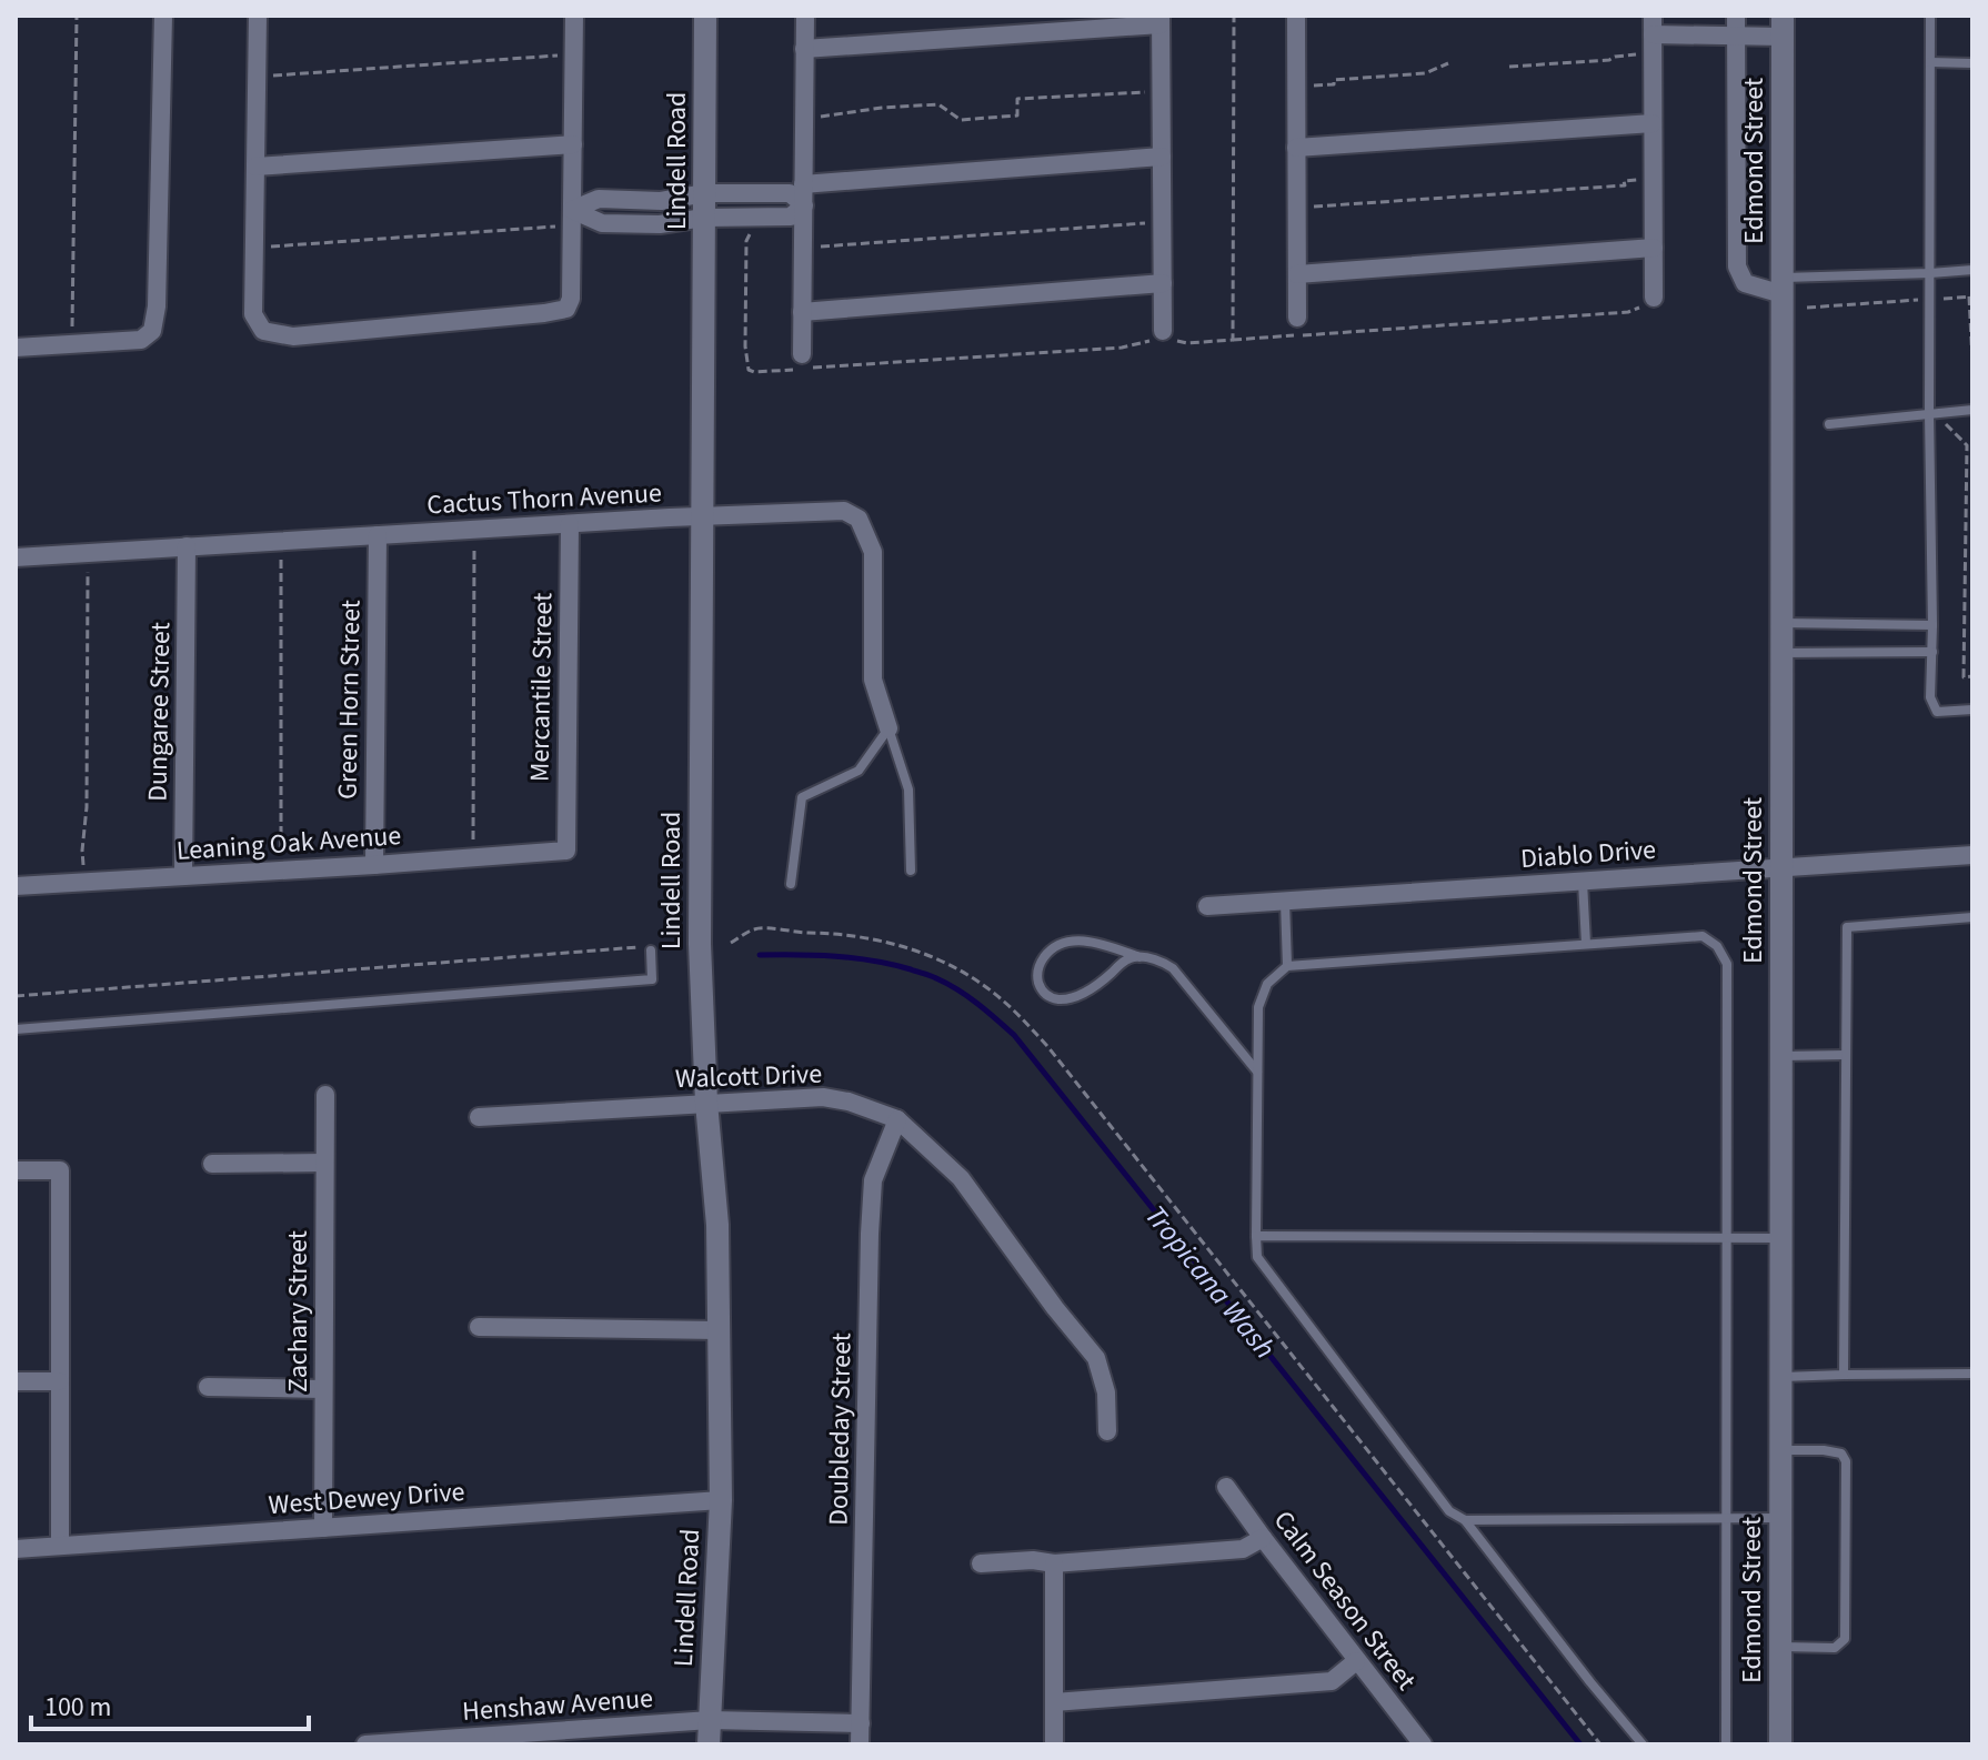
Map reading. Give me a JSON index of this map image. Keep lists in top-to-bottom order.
{
  "streets": {
    "street": [
      "Lindell Road",
      "Edmond Street",
      "Cactus Thorn Avenue",
      "Mercantile Street",
      "Green Horn Street",
      "Dungaree Street",
      "Leaning Oak Avenue",
      "Diablo Drive",
      "Walcott Drive",
      "Zachary Street",
      "Doubleday Street",
      "West Dewey Drive",
      "Calm Season Street",
      "Henshaw Avenue"
    ]
  },
  "crossings": [
    ["Lindell Road", "Cactus Thorn Avenue"],
    ["Lindell Road", "Walcott Drive"],
    ["Lindell Road", "West Dewey Drive"],
    ["Lindell Road", "Henshaw Avenue"],
    ["Edmond Street", "Diablo Drive"],
    ["Cactus Thorn Avenue", "Mercantile Street"],
    ["Cactus Thorn Avenue", "Green Horn Street"],
    ["Cactus Thorn Avenue", "Dungaree Street"],
    ["Mercantile Street", "Leaning Oak Avenue"],
    ["Green Horn Street", "Leaning Oak Avenue"],
    ["Dungaree Street", "Leaning Oak Avenue"],
    ["Walcott Drive", "Doubleday Street"],
    ["Zachary Street", "West Dewey Drive"],
    ["Doubleday Street", "Henshaw Avenue"]
  ],
  "water": ["Tropicana Wash"],
  "scale_bar": "100 m"
}
